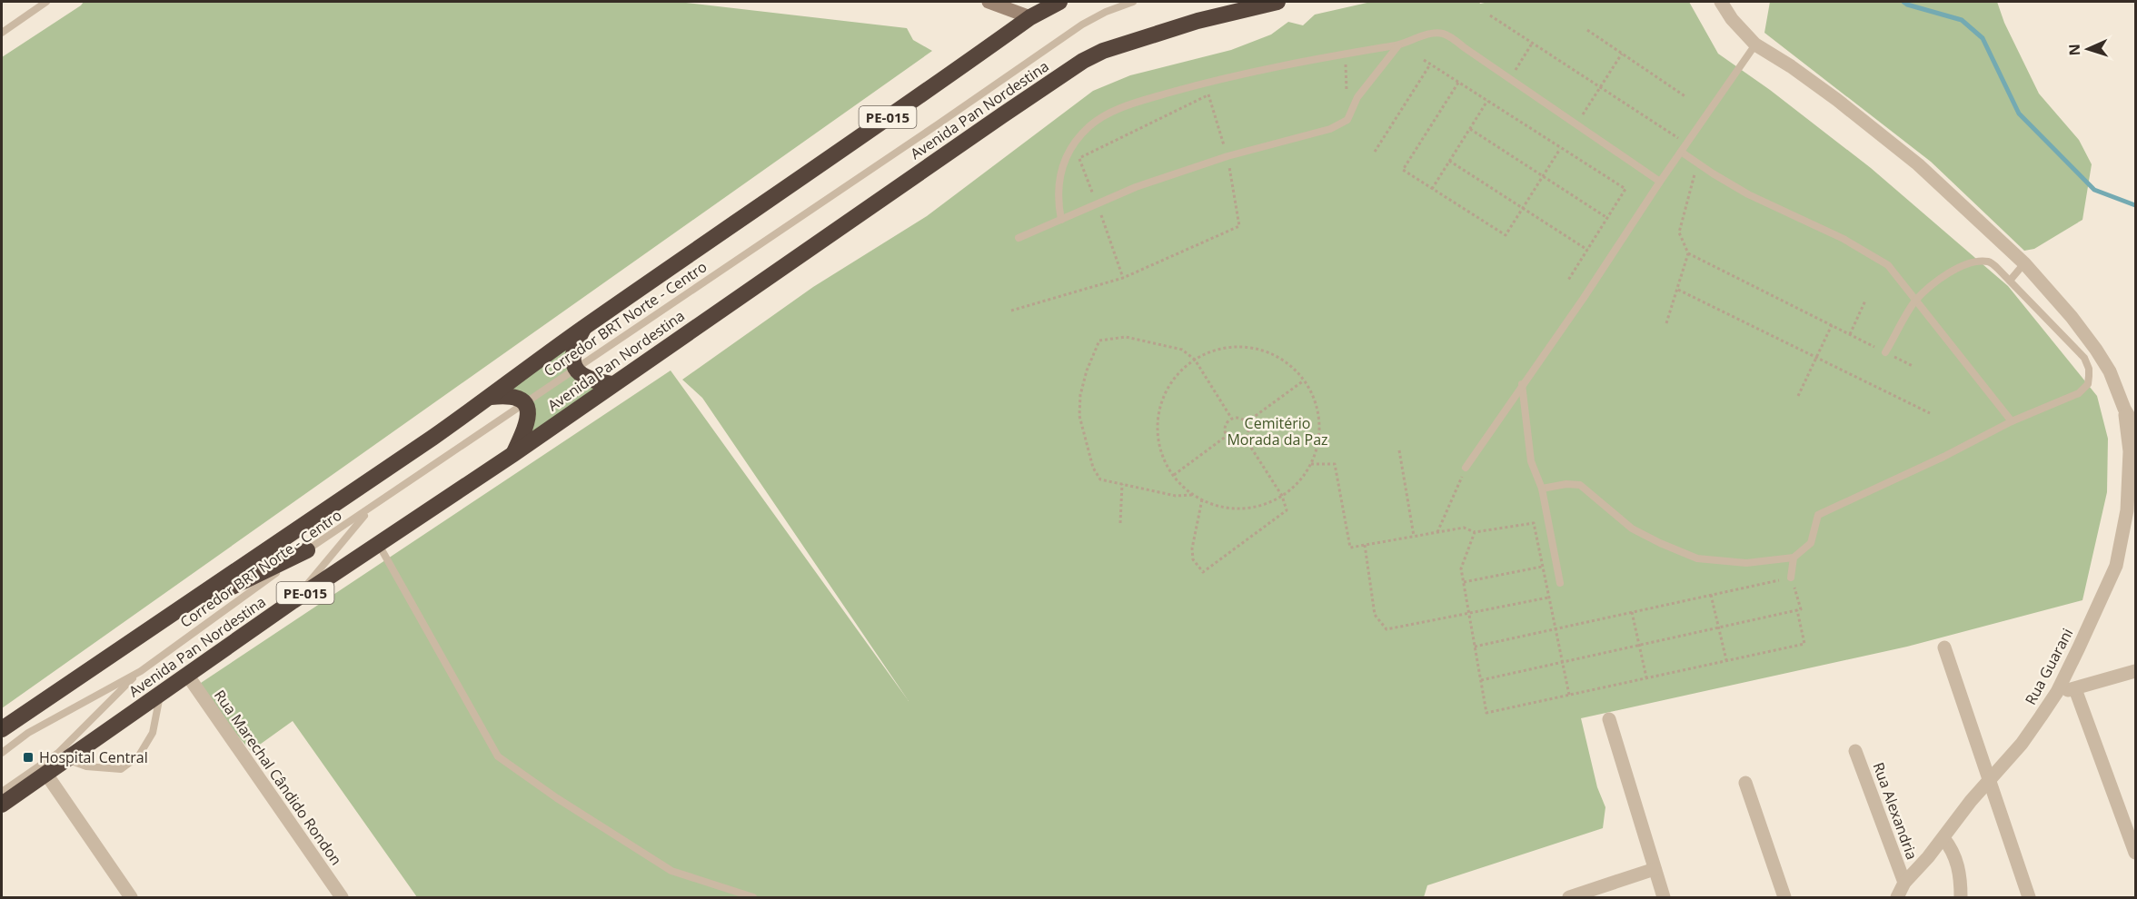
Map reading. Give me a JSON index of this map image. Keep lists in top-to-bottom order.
{
  "streets": {
    "highway": ["Avenida Pan Nordestina", "PE-015"],
    "street": ["Rua Guarani", "Rua Marechal Cândido Rondon", "Rua Alexandria"],
    "lane": ["Corredor BRT Norte - Centro"]
  },
  "crossings": [
    ["Avenida Pan Nordestina", "Rua Marechal Cândido Rondon"],
    ["Rua Guarani", "Rua Alexandria"]
  ],
  "parks": ["Cemitério Morada da Paz"],
  "places": {
    "transit": ["Hospital Central"]
  },
  "north": "left"
}
